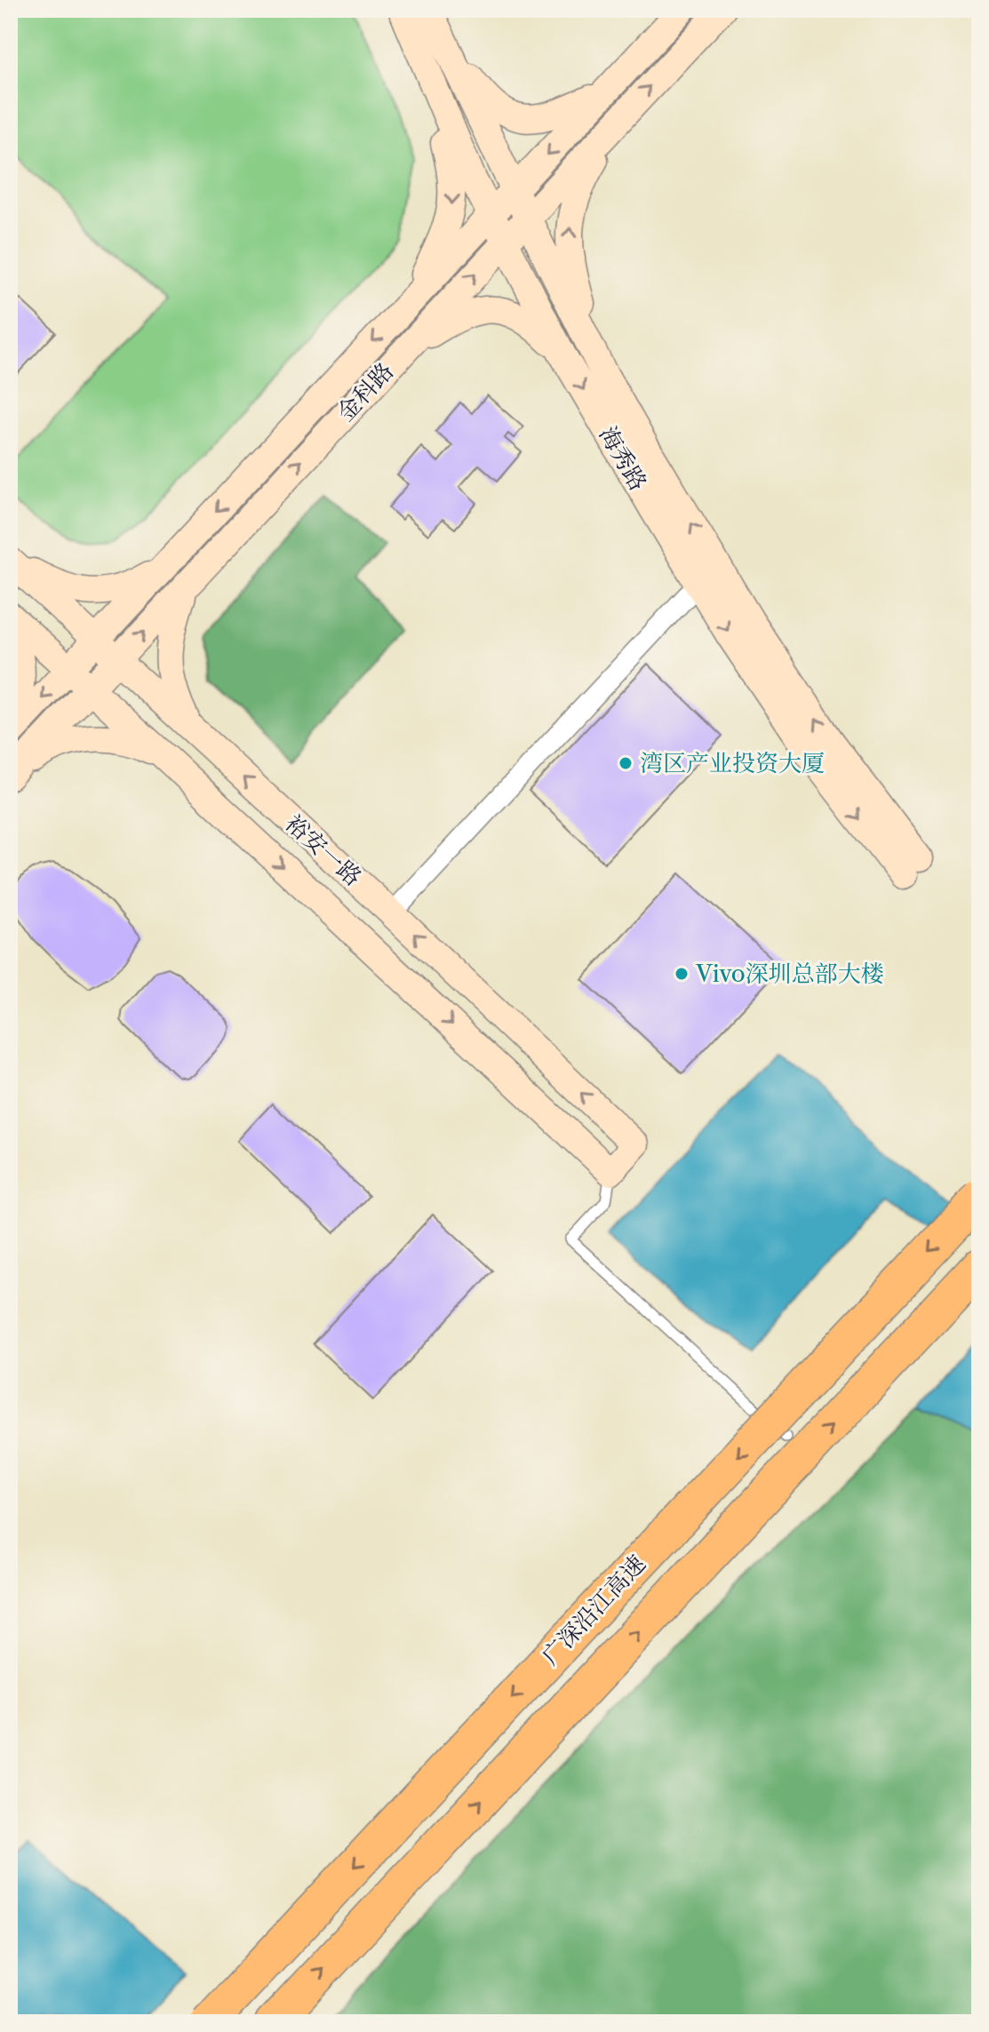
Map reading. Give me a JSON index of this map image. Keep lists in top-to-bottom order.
{
  "streets": {
    "highway": ["广深沿江高速"],
    "main road": ["金科路", "海秀路", "裕安一路"]
  },
  "crossings": [
    ["金科路", "海秀路"],
    ["金科路", "裕安一路"]
  ],
  "places": ["湾区产业投资大厦", "Vivo深圳总部大楼"]
}
